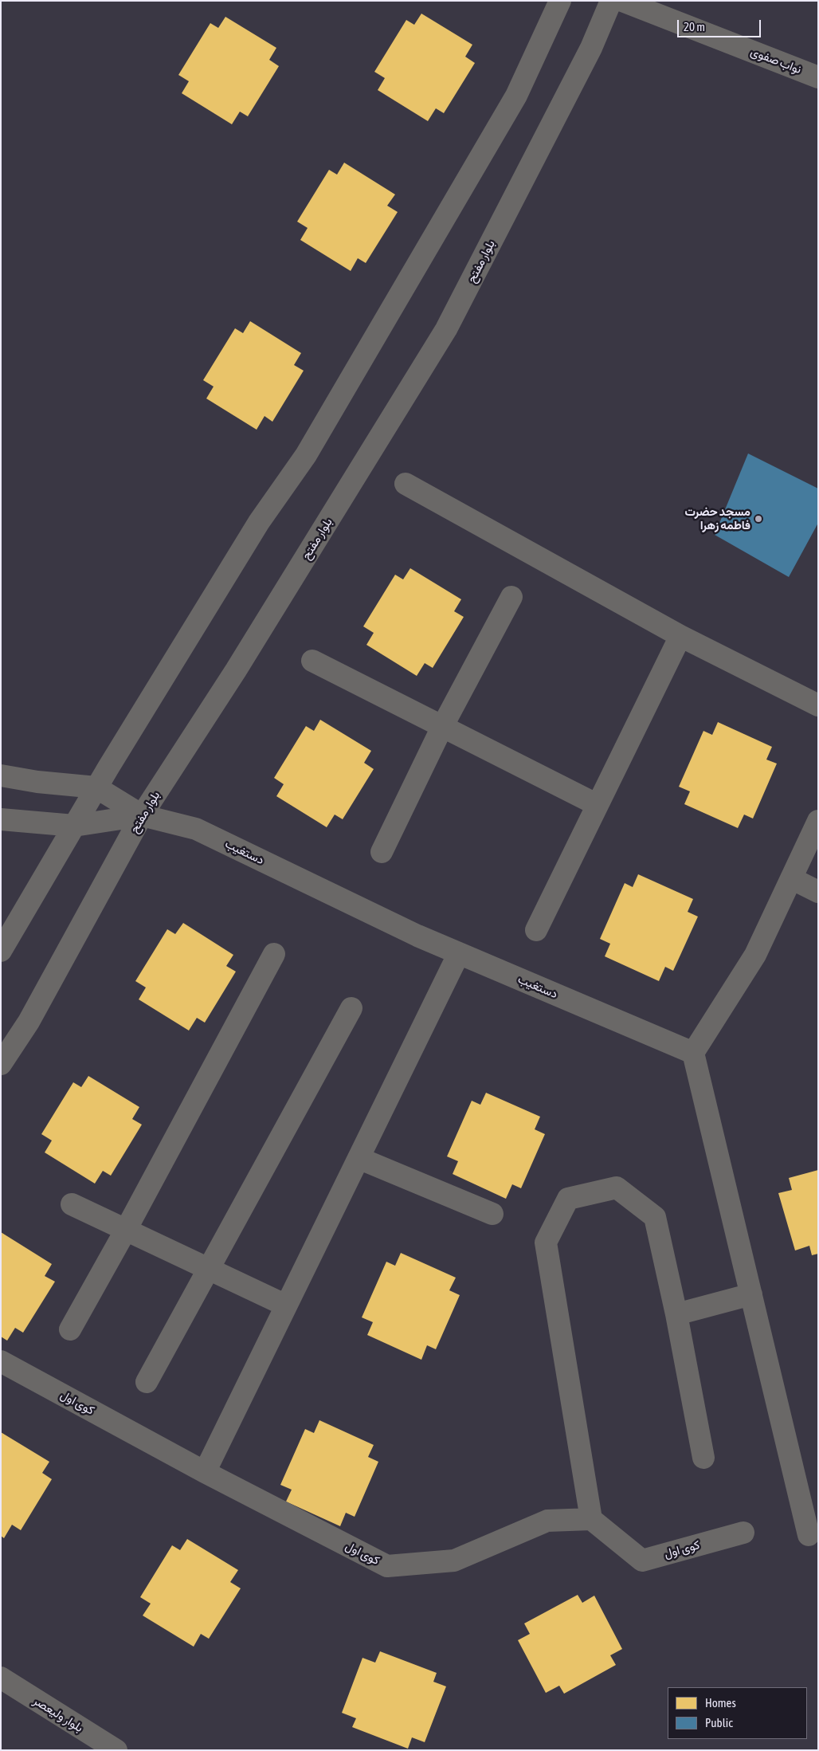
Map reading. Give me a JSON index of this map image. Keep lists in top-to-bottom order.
{
  "streets": {
    "street": [
      "نواب صفوی",
      "بلوار مفتح",
      "دستغیب",
      "کوی اول",
      "بلوار ولیعصر"
    ]
  },
  "crossings": [
    ["بلوار مفتح", "دستغیب"]
  ],
  "places": ["مسجد حضرت فاطمه زهرا"],
  "legend": ["Homes", "Public"],
  "scale_bar": "20 m"
}
